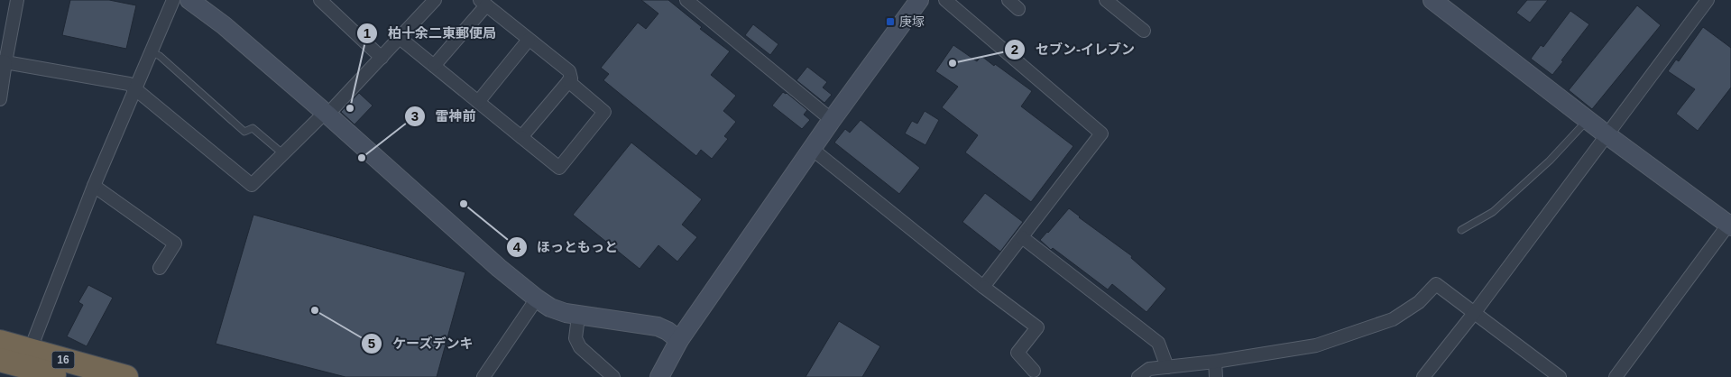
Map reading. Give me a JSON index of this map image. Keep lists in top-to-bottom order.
{
  "streets": {
    "highway": ["16"]
  },
  "places": {
    "transit": ["庚塚"],
    "other": [
      "セブン-イレブン",
      "柏十余二東郵便局",
      "雷神前",
      "ほっともっと",
      "ケーズデンキ"
    ]
  }
}
